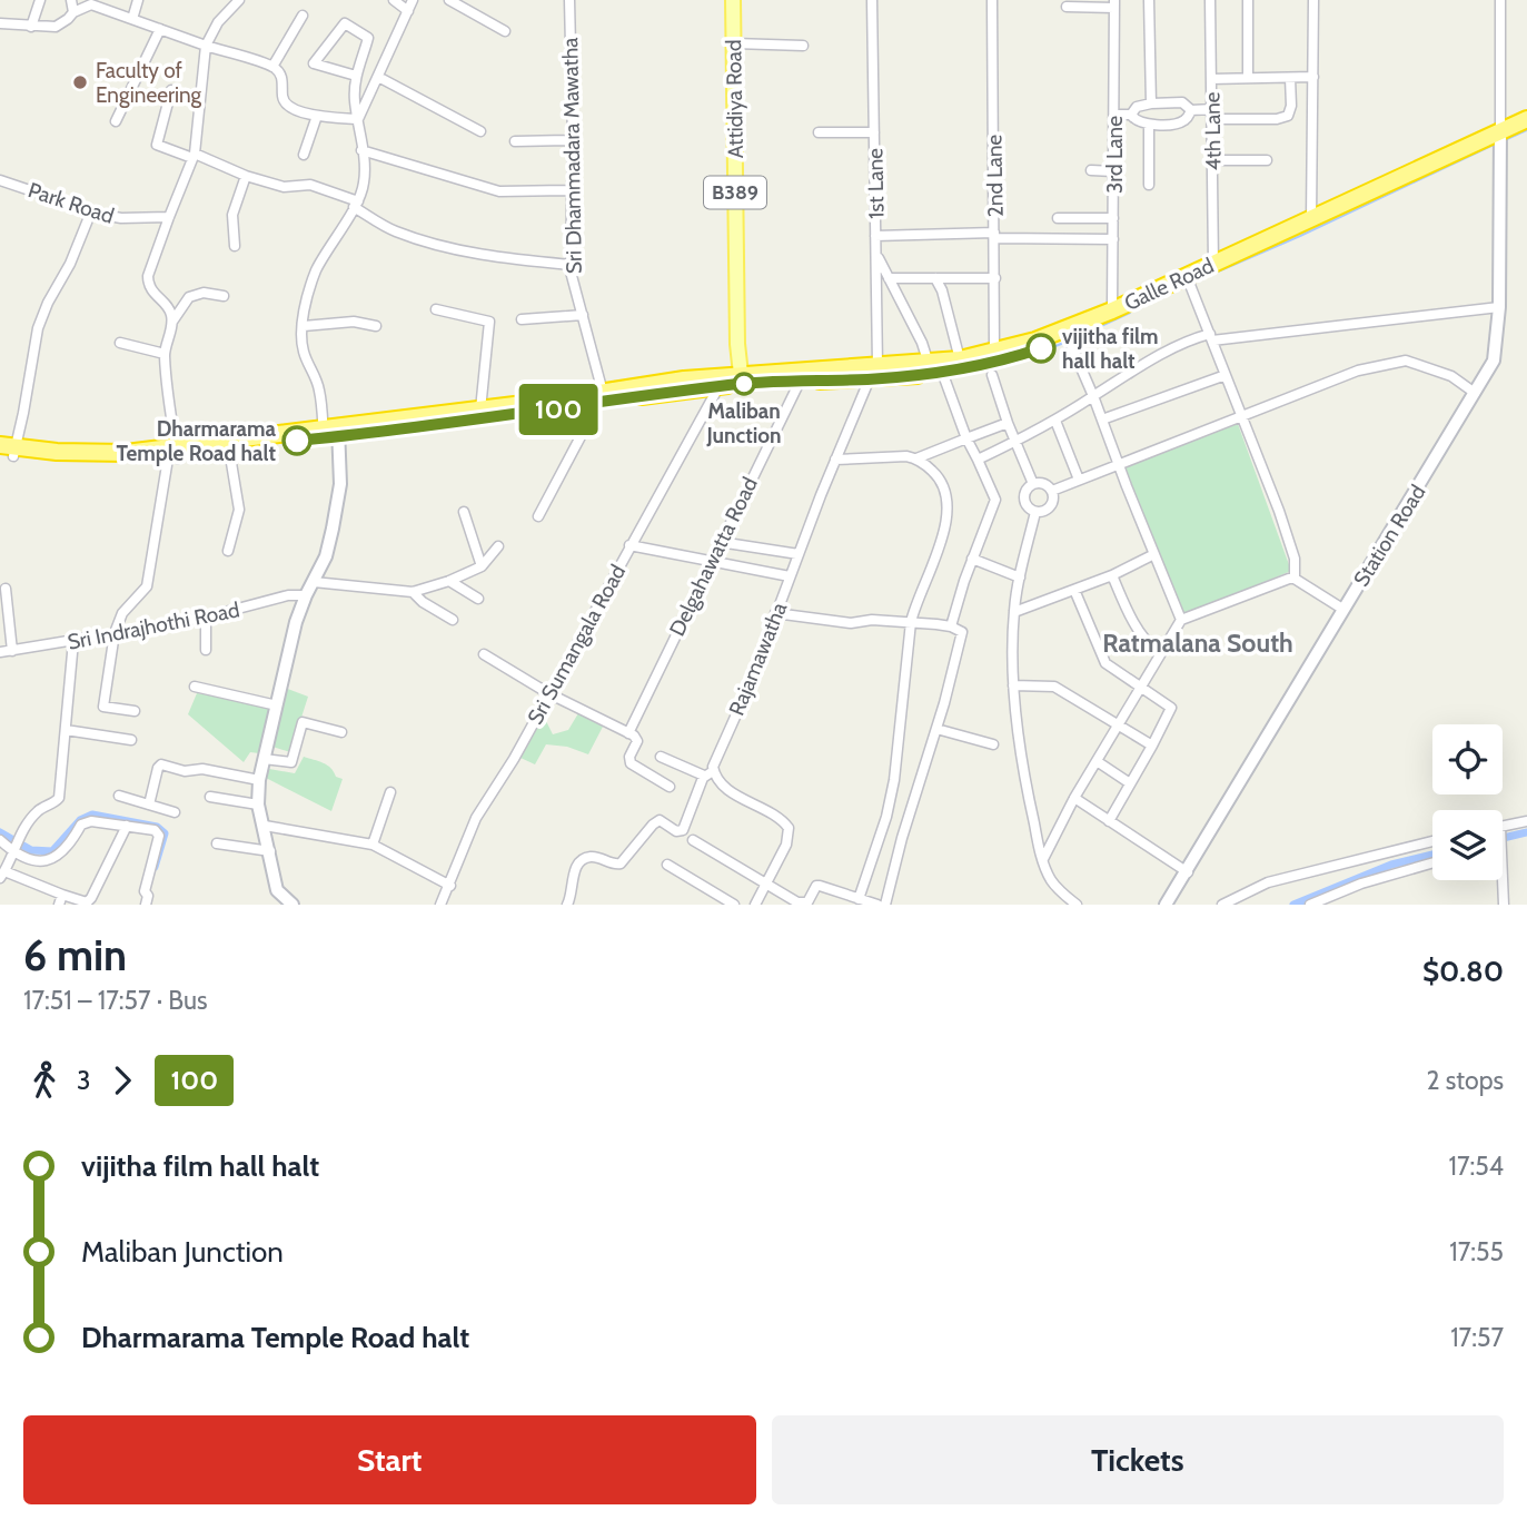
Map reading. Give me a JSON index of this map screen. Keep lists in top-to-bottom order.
{
  "streets": {
    "highway": ["Galle Road"],
    "main road": ["Attidiya Road", "B389"],
    "street": [
      "4th Lane",
      "3rd Lane",
      "Sri Dhammadara Mawatha",
      "2nd Lane",
      "1st Lane",
      "Park Road",
      "Station Road",
      "Delgahawatta Road",
      "Sri Indrajhothi Road",
      "Sri Sumangala Road",
      "Rajamawatha"
    ]
  },
  "crossings": [
    ["Attidiya Road", "Galle Road"],
    ["4th Lane", "Galle Road"],
    ["3rd Lane", "Galle Road"],
    ["Sri Dhammadara Mawatha", "Galle Road"],
    ["2nd Lane", "Galle Road"],
    ["1st Lane", "Galle Road"],
    ["1st Lane", "Rajamawatha"],
    ["Galle Road", "Station Road"],
    ["Galle Road", "Delgahawatta Road"],
    ["Galle Road", "Sri Sumangala Road"],
    ["Galle Road", "Rajamawatha"]
  ],
  "districts": ["Ratmalana South"],
  "places": [
    "Faculty of Engineering",
    "vijitha film hall halt",
    "Maliban Junction",
    "Dharmarama Temple Road halt"
  ],
  "lines": ["bus line 100"],
  "page": {
    "on_map": "100",
    "heading": ["6 min", "17:51 – 17:57 · Bus", "$0.80"],
    "legs": ["3", "100", "2 stops"],
    "list": [
      {
        "name": "vijitha film hall halt",
        "value": "17:54"
      },
      {
        "name": "Maliban Junction",
        "value": "17:55"
      },
      {
        "name": "Dharmarama Temple Road halt",
        "value": "17:57"
      }
    ],
    "buttons": ["Start", "Tickets"]
  }
}
